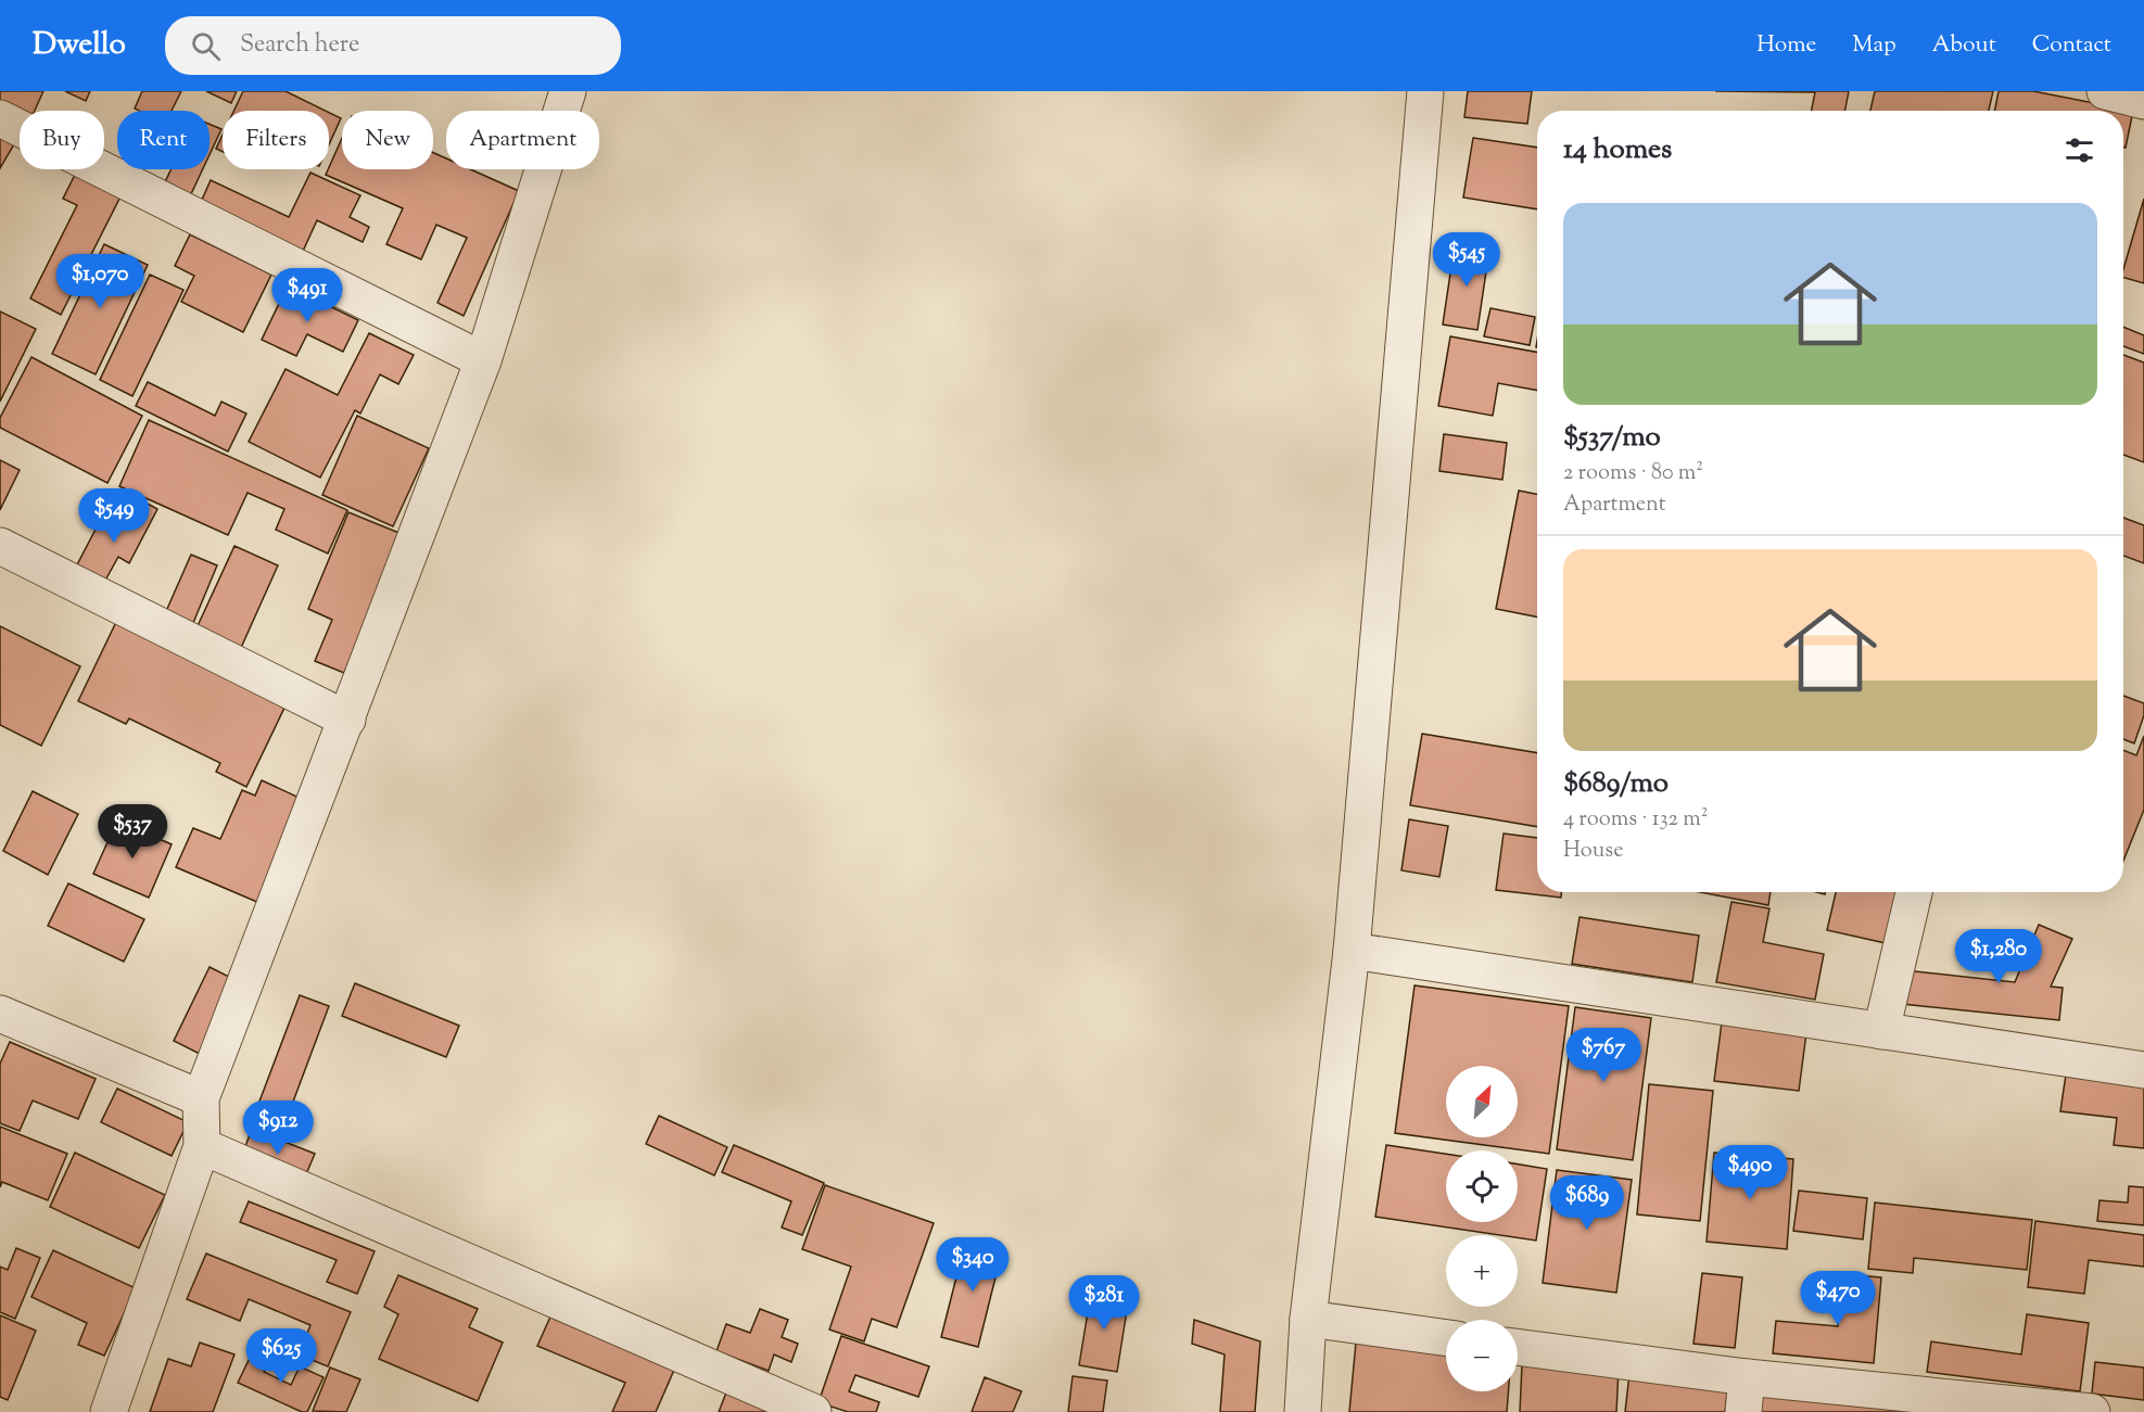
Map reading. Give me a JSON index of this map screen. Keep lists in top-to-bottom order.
{
  "north": "top right",
  "page": {
    "header": "Dwello",
    "search": "Search here",
    "nav": [
      "Home",
      "Map",
      "About",
      "Contact"
    ],
    "chip": [
      "Buy",
      "Rent",
      "Filters",
      "New",
      "Apartment"
    ],
    "heading": "14 homes",
    "list": [
      {
        "name": "$537/mo",
        "note": "2 rooms · 80 m² · Apartment"
      },
      {
        "name": "$689/mo",
        "note": "4 rooms · 132 m² · House"
      }
    ],
    "price": [
      "$545",
      "$1,070",
      "$491",
      "$549",
      "$537",
      "$1,280",
      "$767",
      "$912",
      "$490",
      "$689",
      "$340",
      "$470",
      "$281",
      "$625"
    ],
    "map_buttons": ["+", "−"]
  }
}
